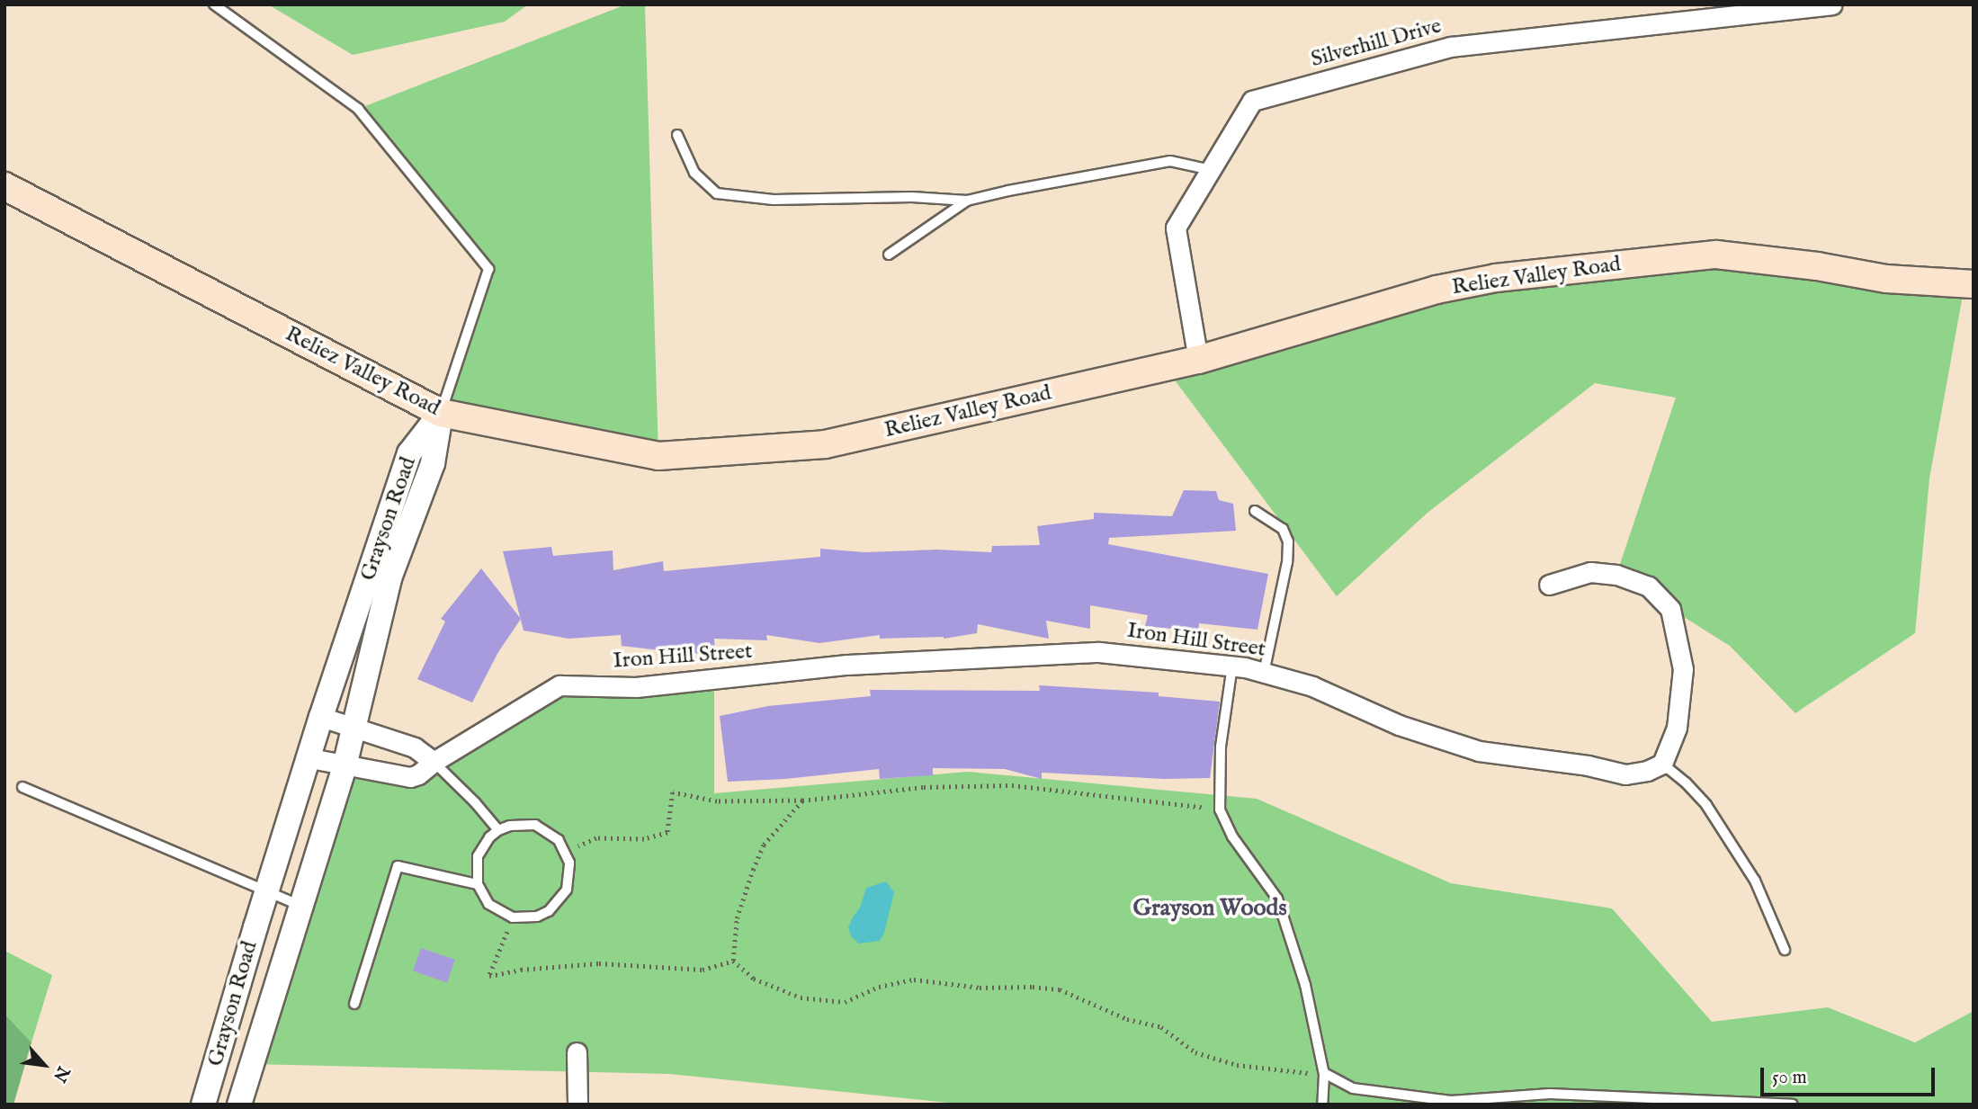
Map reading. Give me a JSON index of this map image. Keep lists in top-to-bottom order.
{
  "streets": {
    "main road": ["Reliez Valley Road"],
    "street": ["Silverhill Drive", "Grayson Road", "Iron Hill Street"]
  },
  "crossings": [
    ["Silverhill Drive", "Reliez Valley Road"],
    ["Reliez Valley Road", "Grayson Road"],
    ["Grayson Road", "Iron Hill Street"]
  ],
  "districts": ["Grayson Woods"],
  "scale_bar": "50 m",
  "north": "bottom right"
}
